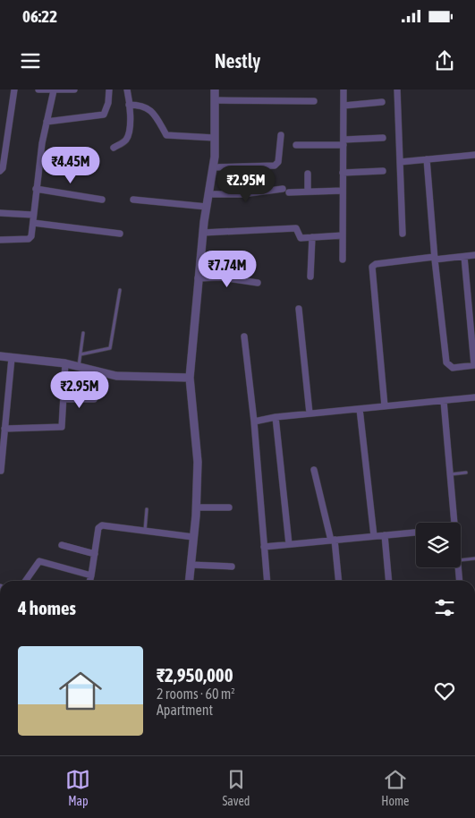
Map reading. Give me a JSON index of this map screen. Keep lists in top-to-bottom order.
{
  "page": {
    "status": "06:22",
    "header": "Nestly",
    "price": [
      "₹4.45M",
      "₹2.95M",
      "₹7.74M",
      "₹2.95M"
    ],
    "heading": "4 homes",
    "list": [
      {
        "name": "₹2,950,000",
        "note": "2 rooms · 60 m² · Apartment"
      }
    ],
    "tabs": ["Map", "Saved", "Home"]
  }
}
